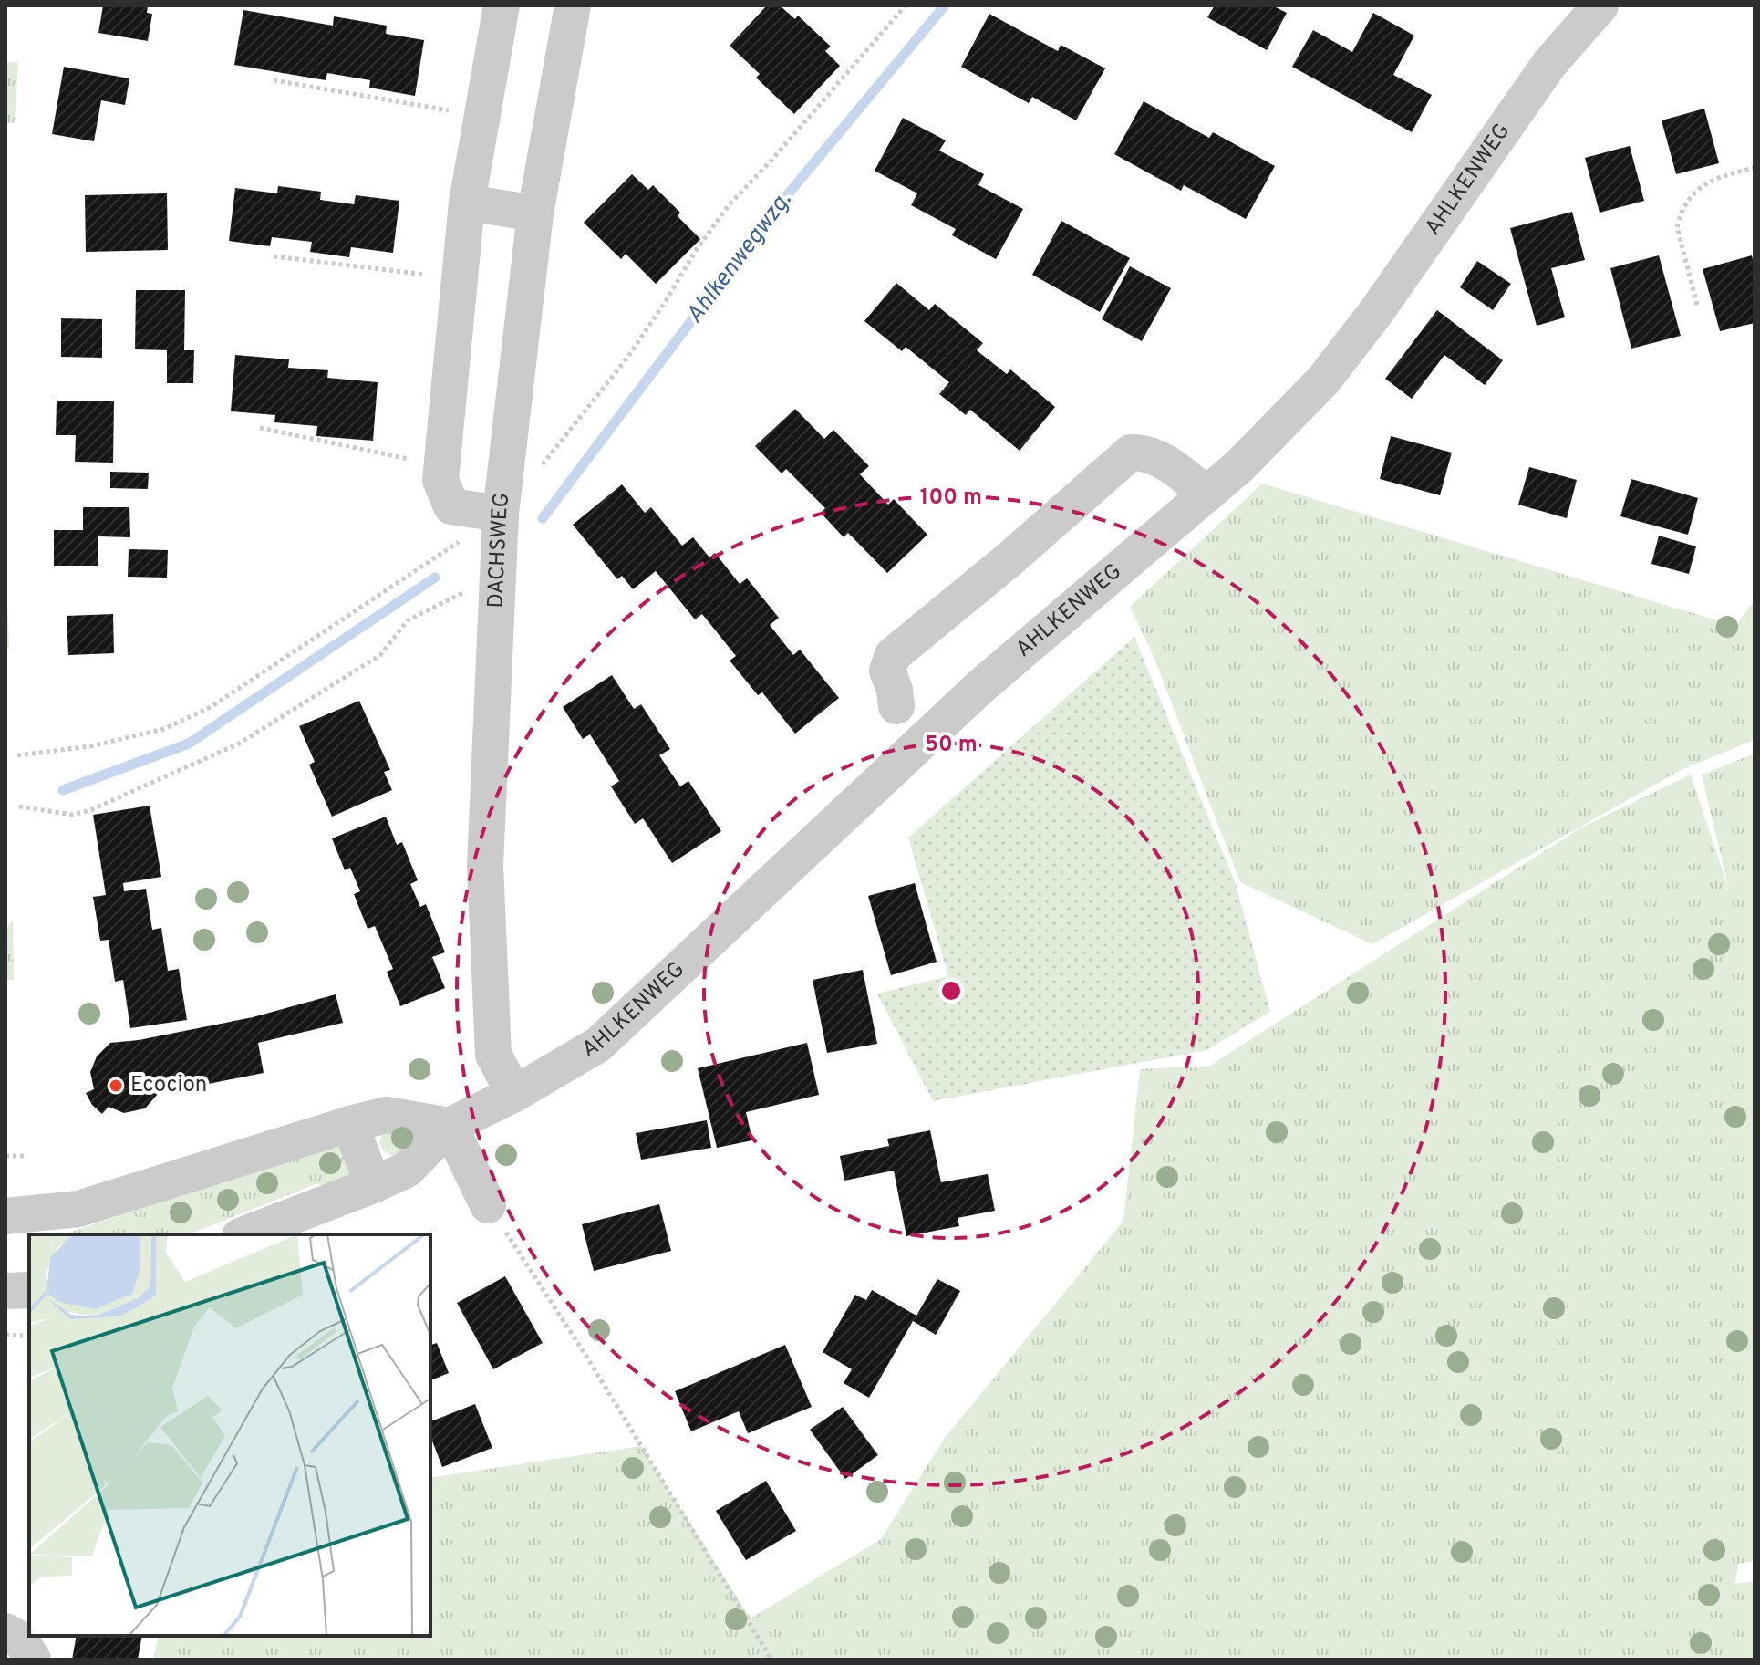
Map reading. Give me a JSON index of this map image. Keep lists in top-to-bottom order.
{
  "streets": {
    "street": ["AHLKENWEG", "DACHSWEG"]
  },
  "crossings": [
    ["AHLKENWEG", "DACHSWEG"]
  ],
  "water": ["Ahlkenwegwzg."],
  "places": ["Ecocion"],
  "rings": ["100 m", "50 m"]
}
